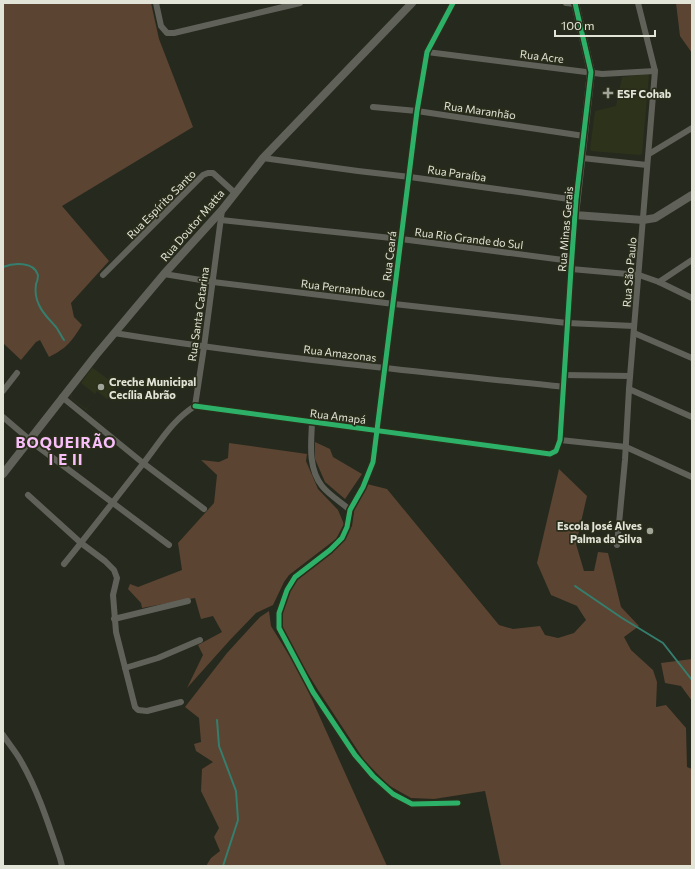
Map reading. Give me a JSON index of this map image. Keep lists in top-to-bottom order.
{
  "streets": {
    "street": [
      "Rua Acre",
      "Rua Maranhão",
      "Rua Paraíba",
      "Rua Espírito Santo",
      "Rua Doutor Matta",
      "Rua Minas Gerais",
      "Rua Rio Grande do Sul",
      "Rua Ceará",
      "Rua São Paulo",
      "Rua Pernambuco",
      "Rua Santa Catarina",
      "Rua Amazonas",
      "Rua Amapá"
    ]
  },
  "crossings": [
    ["Rua Acre", "Rua Minas Gerais"],
    ["Rua Acre", "Rua Ceará"],
    ["Rua Acre", "Rua São Paulo"],
    ["Rua Maranhão", "Rua Minas Gerais"],
    ["Rua Maranhão", "Rua Ceará"],
    ["Rua Paraíba", "Rua Doutor Matta"],
    ["Rua Paraíba", "Rua Minas Gerais"],
    ["Rua Paraíba", "Rua Ceará"],
    ["Rua Espírito Santo", "Rua Doutor Matta"],
    ["Rua Doutor Matta", "Rua Pernambuco"],
    ["Rua Doutor Matta", "Rua Santa Catarina"],
    ["Rua Doutor Matta", "Rua Amazonas"],
    ["Rua Minas Gerais", "Rua Rio Grande do Sul"],
    ["Rua Minas Gerais", "Rua Pernambuco"],
    ["Rua Minas Gerais", "Rua Amazonas"],
    ["Rua Minas Gerais", "Rua Amapá"],
    ["Rua Rio Grande do Sul", "Rua Ceará"],
    ["Rua Rio Grande do Sul", "Rua Santa Catarina"],
    ["Rua Ceará", "Rua Pernambuco"],
    ["Rua Ceará", "Rua Amazonas"],
    ["Rua Ceará", "Rua Amapá"],
    ["Rua São Paulo", "Rua Pernambuco"],
    ["Rua Pernambuco", "Rua Santa Catarina"],
    ["Rua Santa Catarina", "Rua Amazonas"],
    ["Rua Santa Catarina", "Rua Amapá"]
  ],
  "districts": ["BOQUEIRÃO I E II"],
  "places": {
    "health": ["ESF Cohab"],
    "other": ["Creche Municipal Cecília Abrão", "Escola José Alves Palma da Silva"]
  },
  "scale_bar": "100 m"
}
